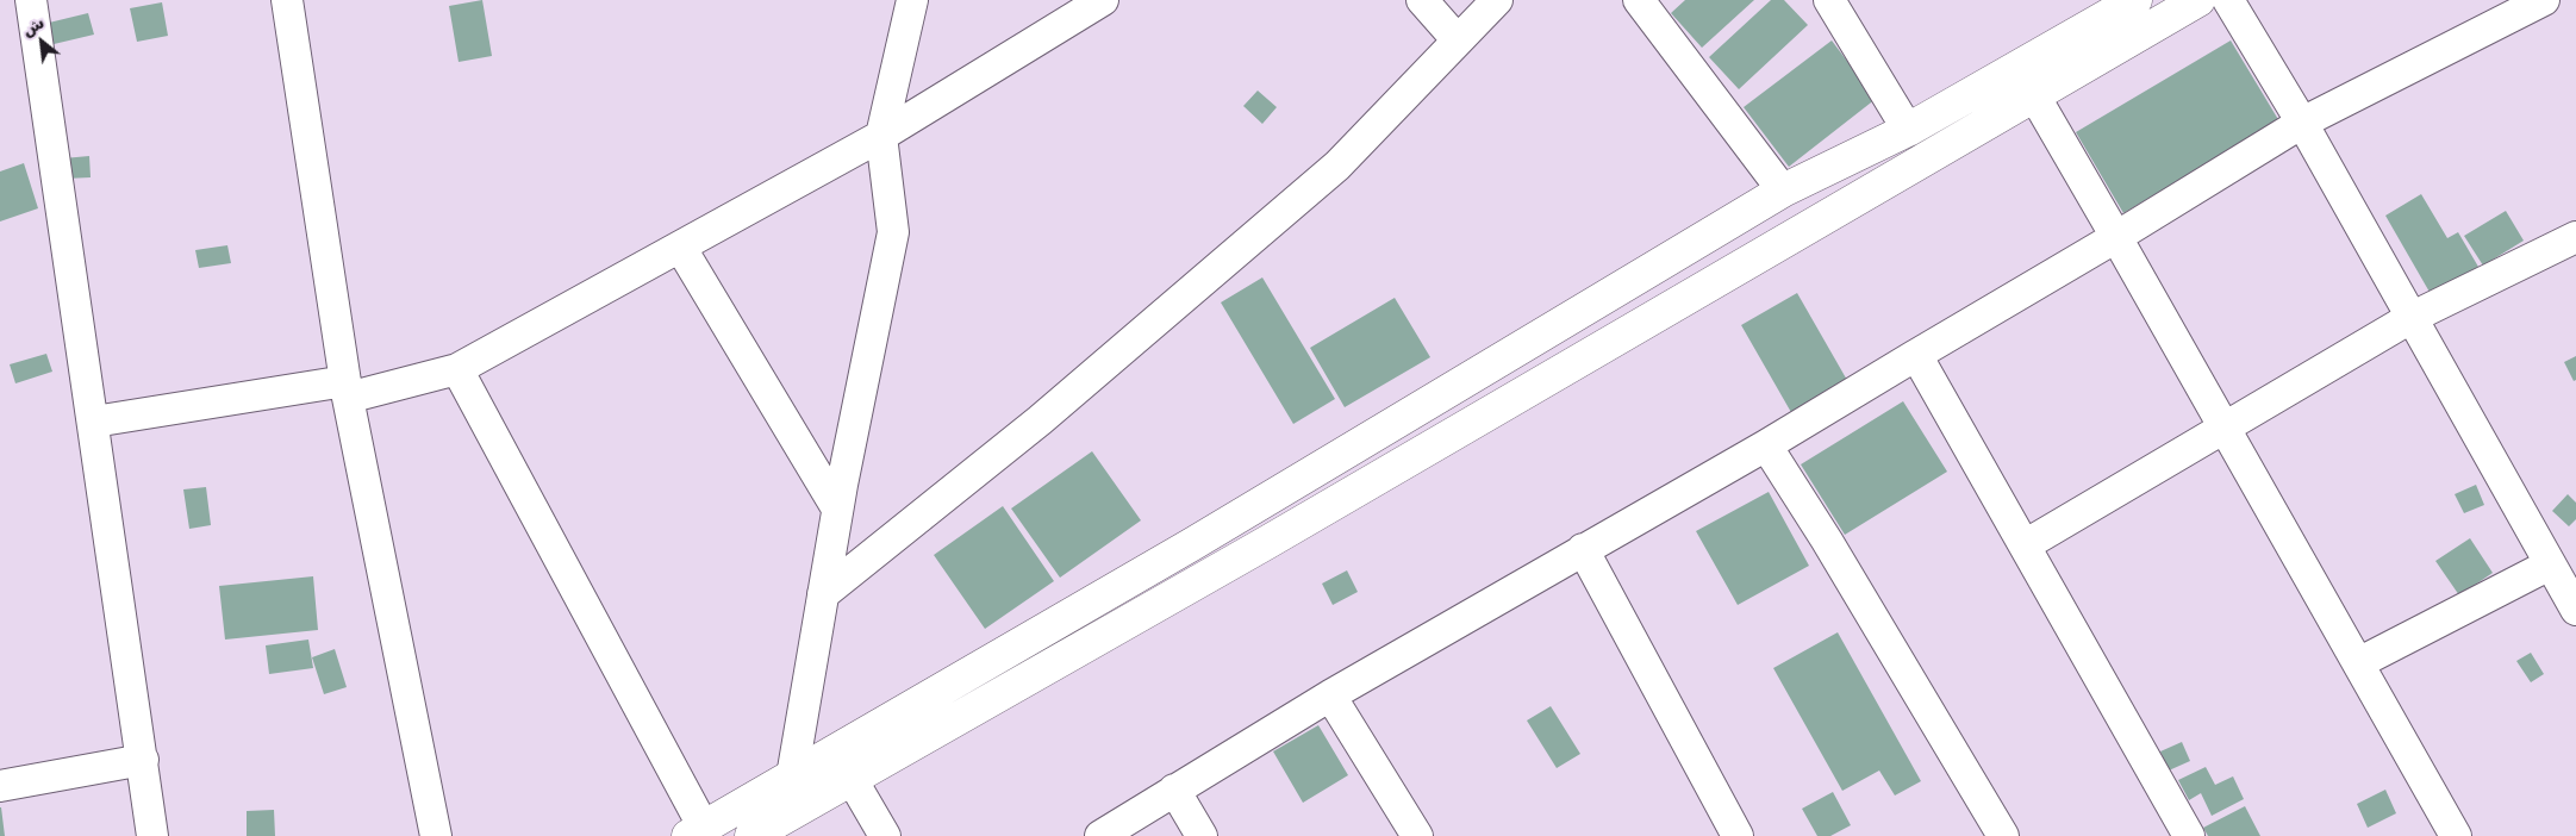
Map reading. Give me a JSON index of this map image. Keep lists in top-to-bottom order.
{
  "north": "top left"
}
